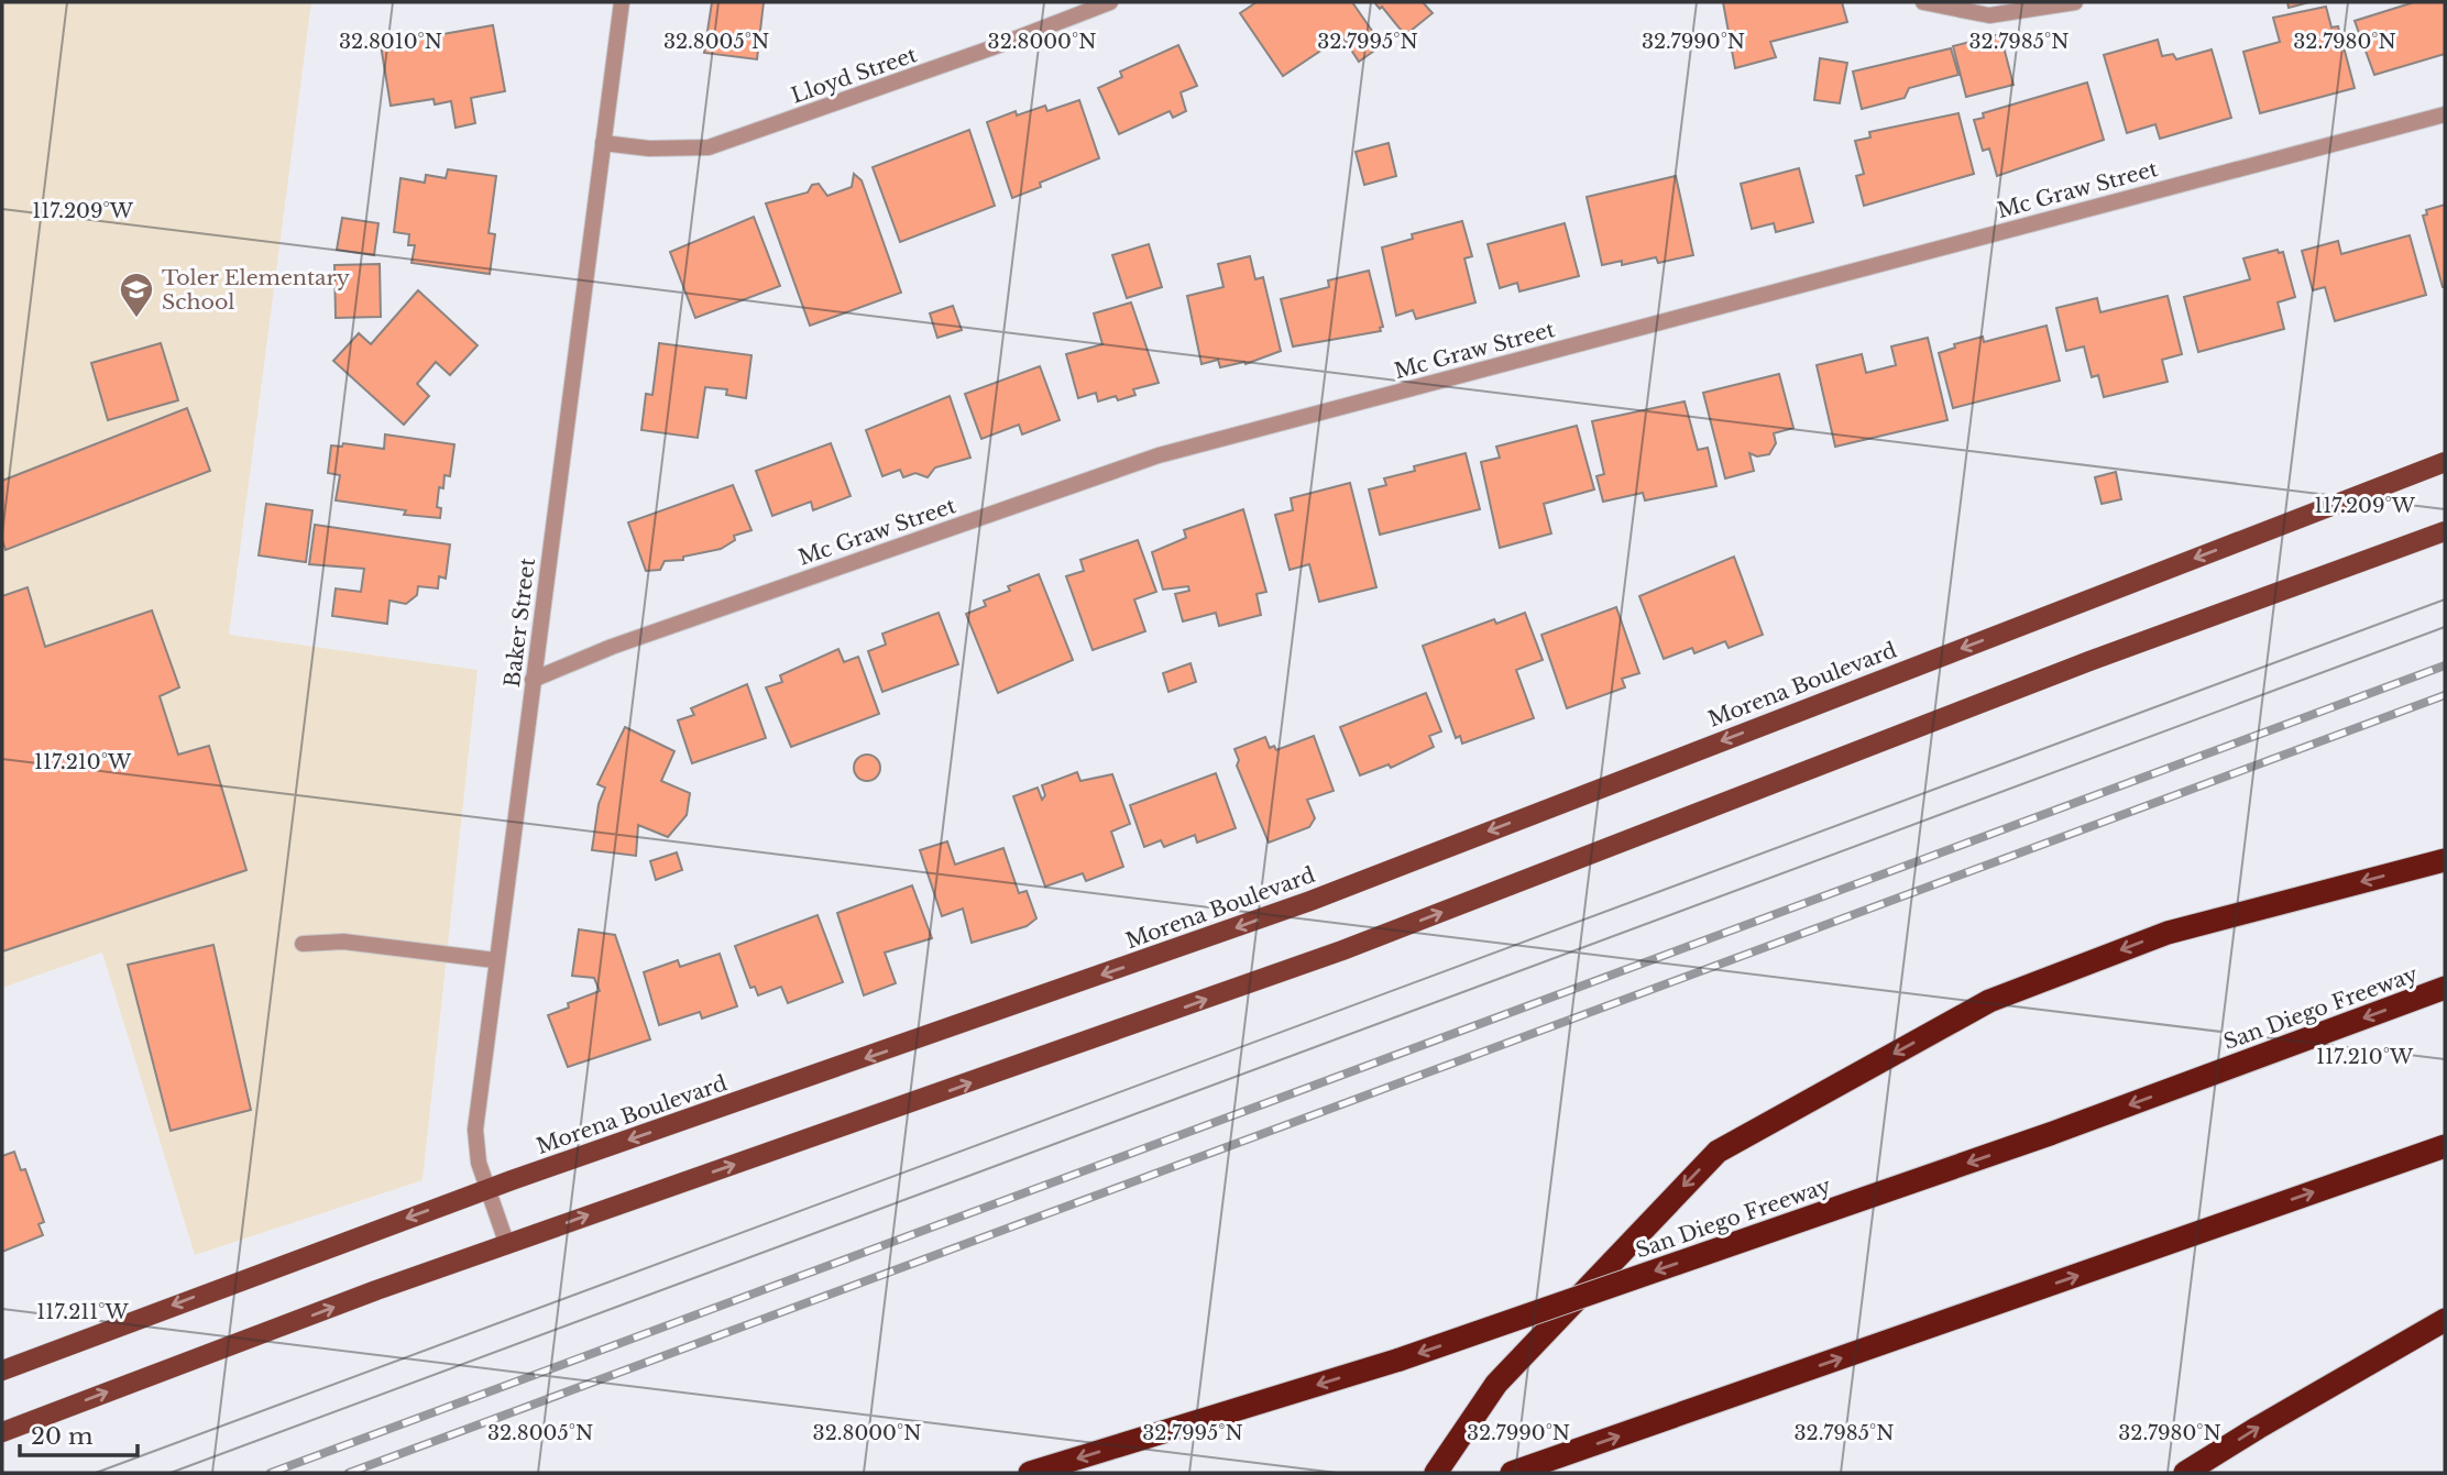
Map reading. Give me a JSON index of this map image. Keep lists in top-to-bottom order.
{
  "streets": {
    "highway": ["San Diego Freeway"],
    "main road": ["Morena Boulevard"],
    "street": ["Lloyd Street", "Mc Graw Street", "Baker Street"]
  },
  "crossings": [
    ["Lloyd Street", "Baker Street"],
    ["Mc Graw Street", "Baker Street"],
    ["Baker Street", "Morena Boulevard"]
  ],
  "places": {
    "school or university": ["Toler Elementary School"]
  },
  "scale_bar": "20 m",
  "coordinates": [
    "32.8010°N",
    "32.8005°N",
    "32.8000°N",
    "32.7995°N",
    "32.7990°N",
    "32.7985°N",
    "32.7980°N",
    "117.209°W",
    "117.210°W",
    "117.211°W"
  ]
}
